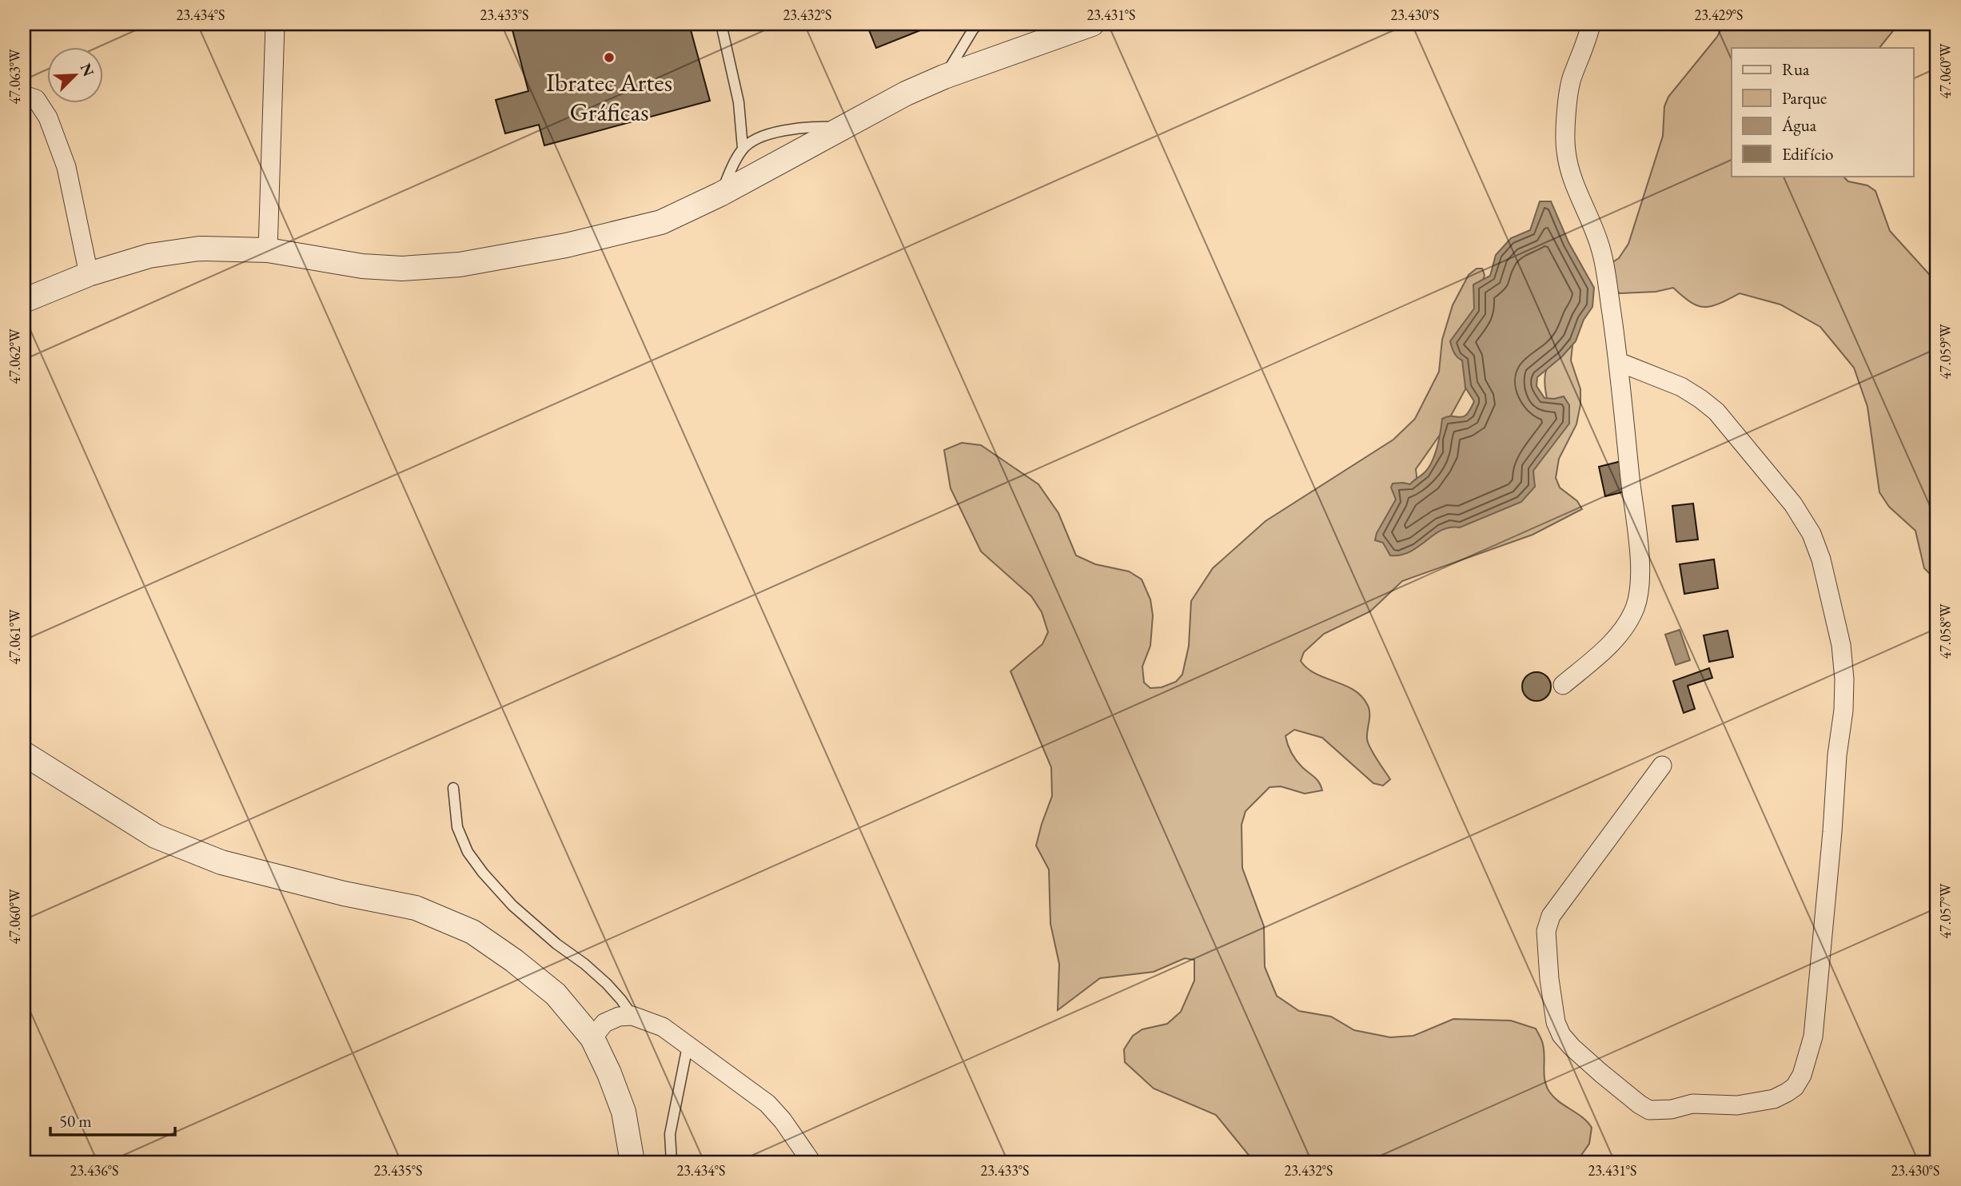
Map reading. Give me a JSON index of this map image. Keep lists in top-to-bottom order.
{
  "places": ["Ibratec Artes Gráficas"],
  "legend": [
    "Rua",
    "Parque",
    "Água",
    "Edifício"
  ],
  "scale_bar": "50 m",
  "north": "top right",
  "coordinates": [
    "23.434°S",
    "23.433°S",
    "23.432°S",
    "23.431°S",
    "23.430°S",
    "23.429°S",
    "47.060°W",
    "47.063°W",
    "47.059°W",
    "47.062°W",
    "47.058°W",
    "47.061°W",
    "47.057°W",
    "23.436°S",
    "23.435°S"
  ]
}
